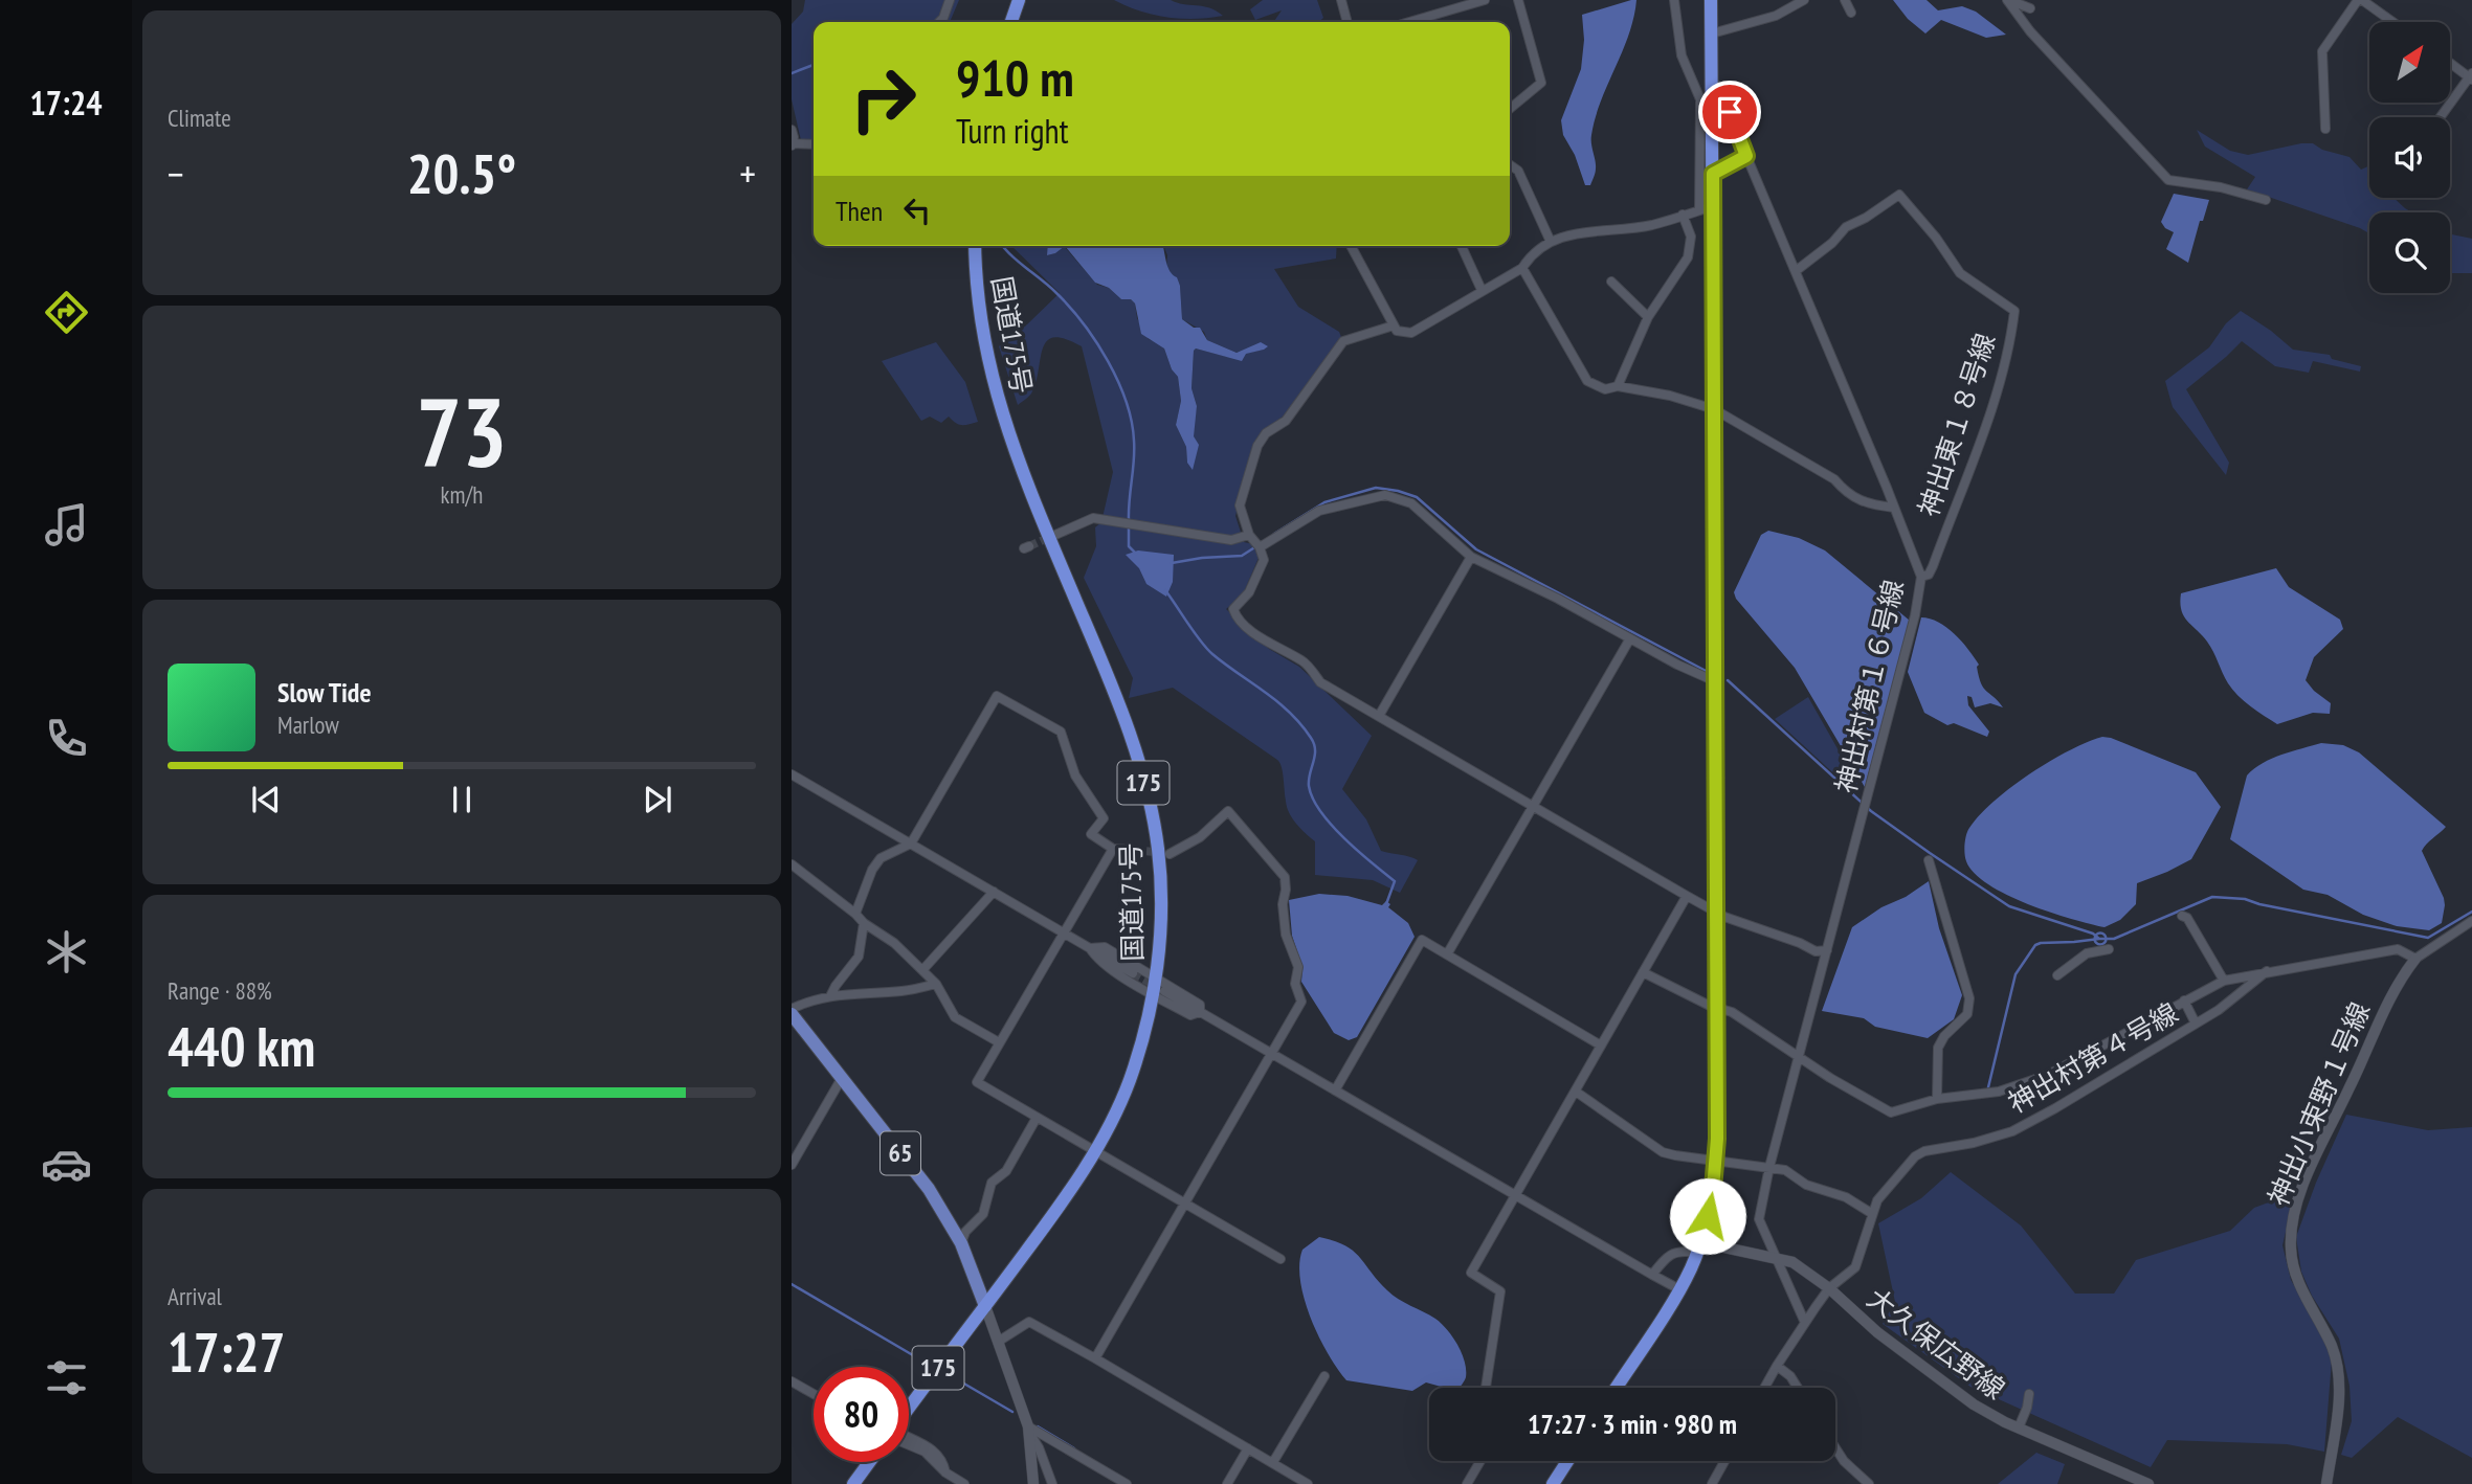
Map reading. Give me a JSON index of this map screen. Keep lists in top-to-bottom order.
{
  "streets": {
    "highway": ["国道175号", "175"],
    "main road": ["65"],
    "street": [
      "神出東１８号線",
      "神出村第１６号線",
      "神出村第４号線",
      "神出小束野１号線",
      "大久保広野線"
    ]
  },
  "crossings": [
    ["国道175号", "65"],
    ["神出東１８号線", "神出村第１６号線"],
    ["神出村第１６号線", "神出村第４号線"],
    ["神出村第１６号線", "大久保広野線"],
    ["神出村第４号線", "大久保広野線"]
  ],
  "north": "top right",
  "page": {
    "tabs": "17:24",
    "tile": [
      "Climate",
      ["73", "km/h"],
      ["Range · 88%", "440 km"],
      ["Arrival", "17:27"]
    ],
    "turn": ["910 m", "Turn right"],
    "heat": ["−", "20.5°", "+"],
    "then": "Then",
    "song": ["Slow Tide", "Marlow"],
    "limit": "80",
    "trip": "17:27 · 3 min · 980 m"
  }
}
